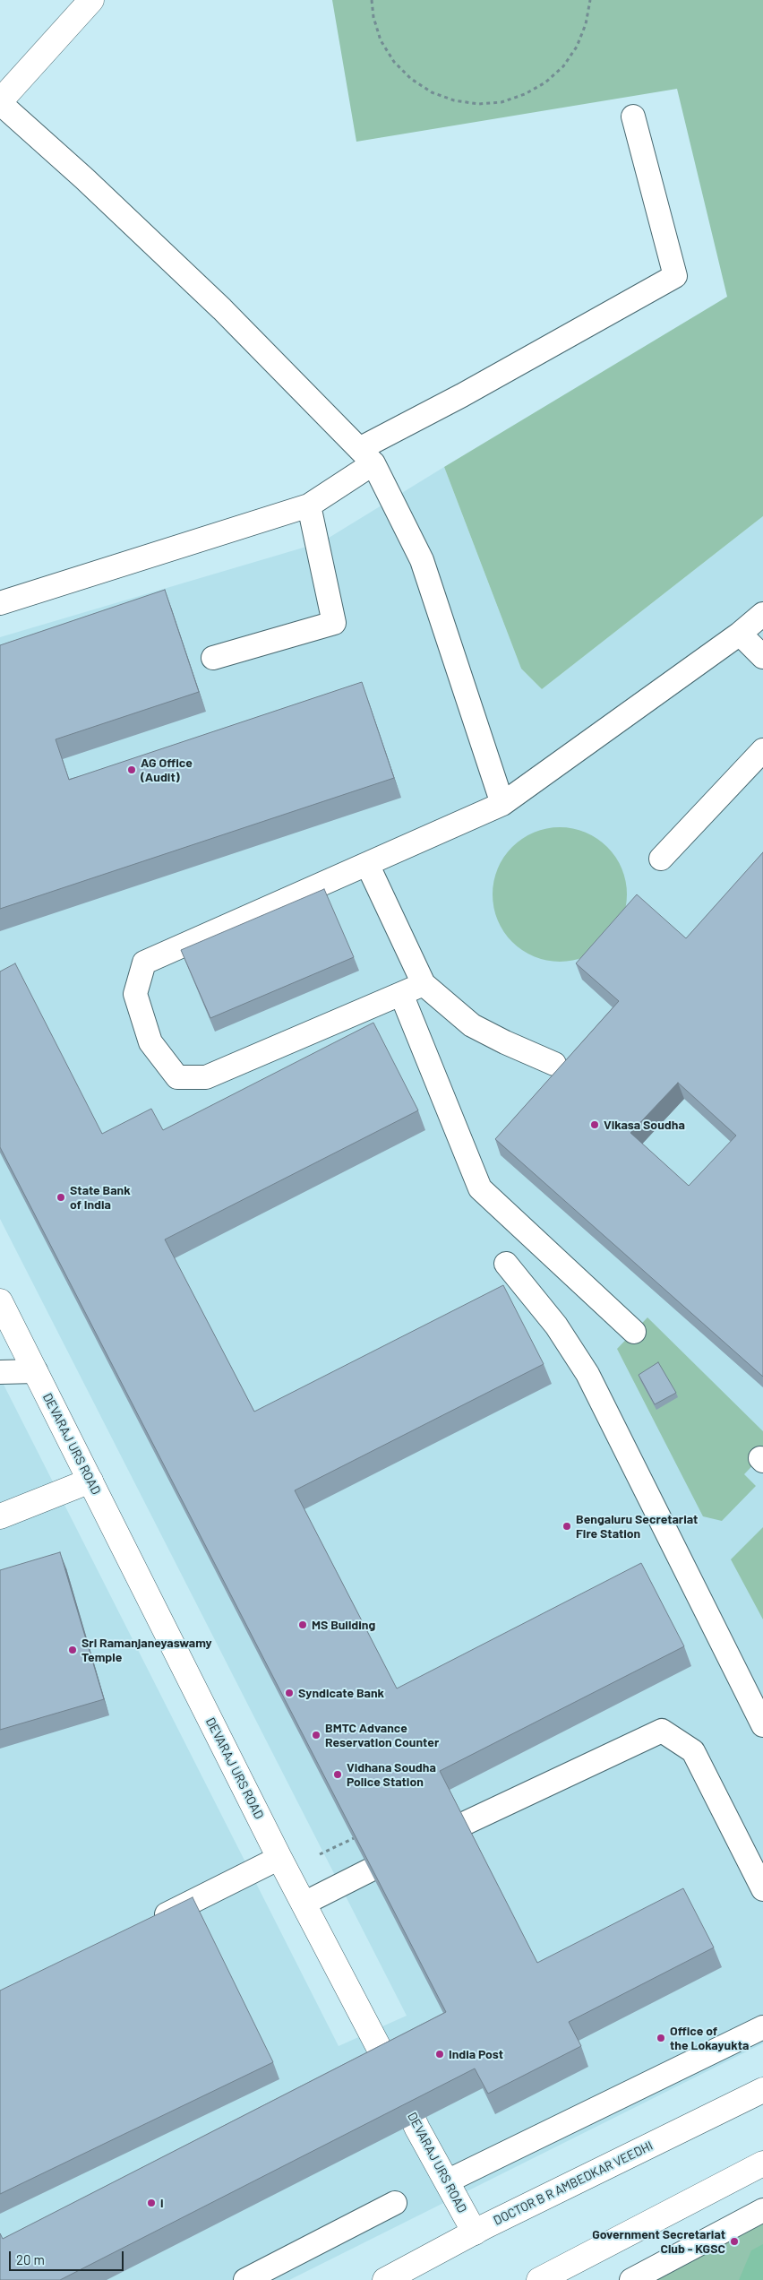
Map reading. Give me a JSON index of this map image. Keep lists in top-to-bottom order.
{
  "streets": {
    "street": ["DEVARAJ URS ROAD", "DOCTOR B R AMBEDKAR VEEDHI"]
  },
  "crossings": [
    ["DEVARAJ URS ROAD", "DOCTOR B R AMBEDKAR VEEDHI"]
  ],
  "places": [
    "AG Office (Audit)",
    "Vikasa Soudha",
    "State Bank of India",
    "Bengaluru Secretariat Fire Station",
    "MS Building",
    "Sri Ramanjaneyaswamy Temple",
    "Syndicate Bank",
    "BMTC Advance Reservation Counter",
    "Vidhana Soudha Police Station",
    "Office of the Lokayukta",
    "India Post",
    "i",
    "Government Secretariat Club - KGSC"
  ],
  "scale_bar": "20 m"
}
